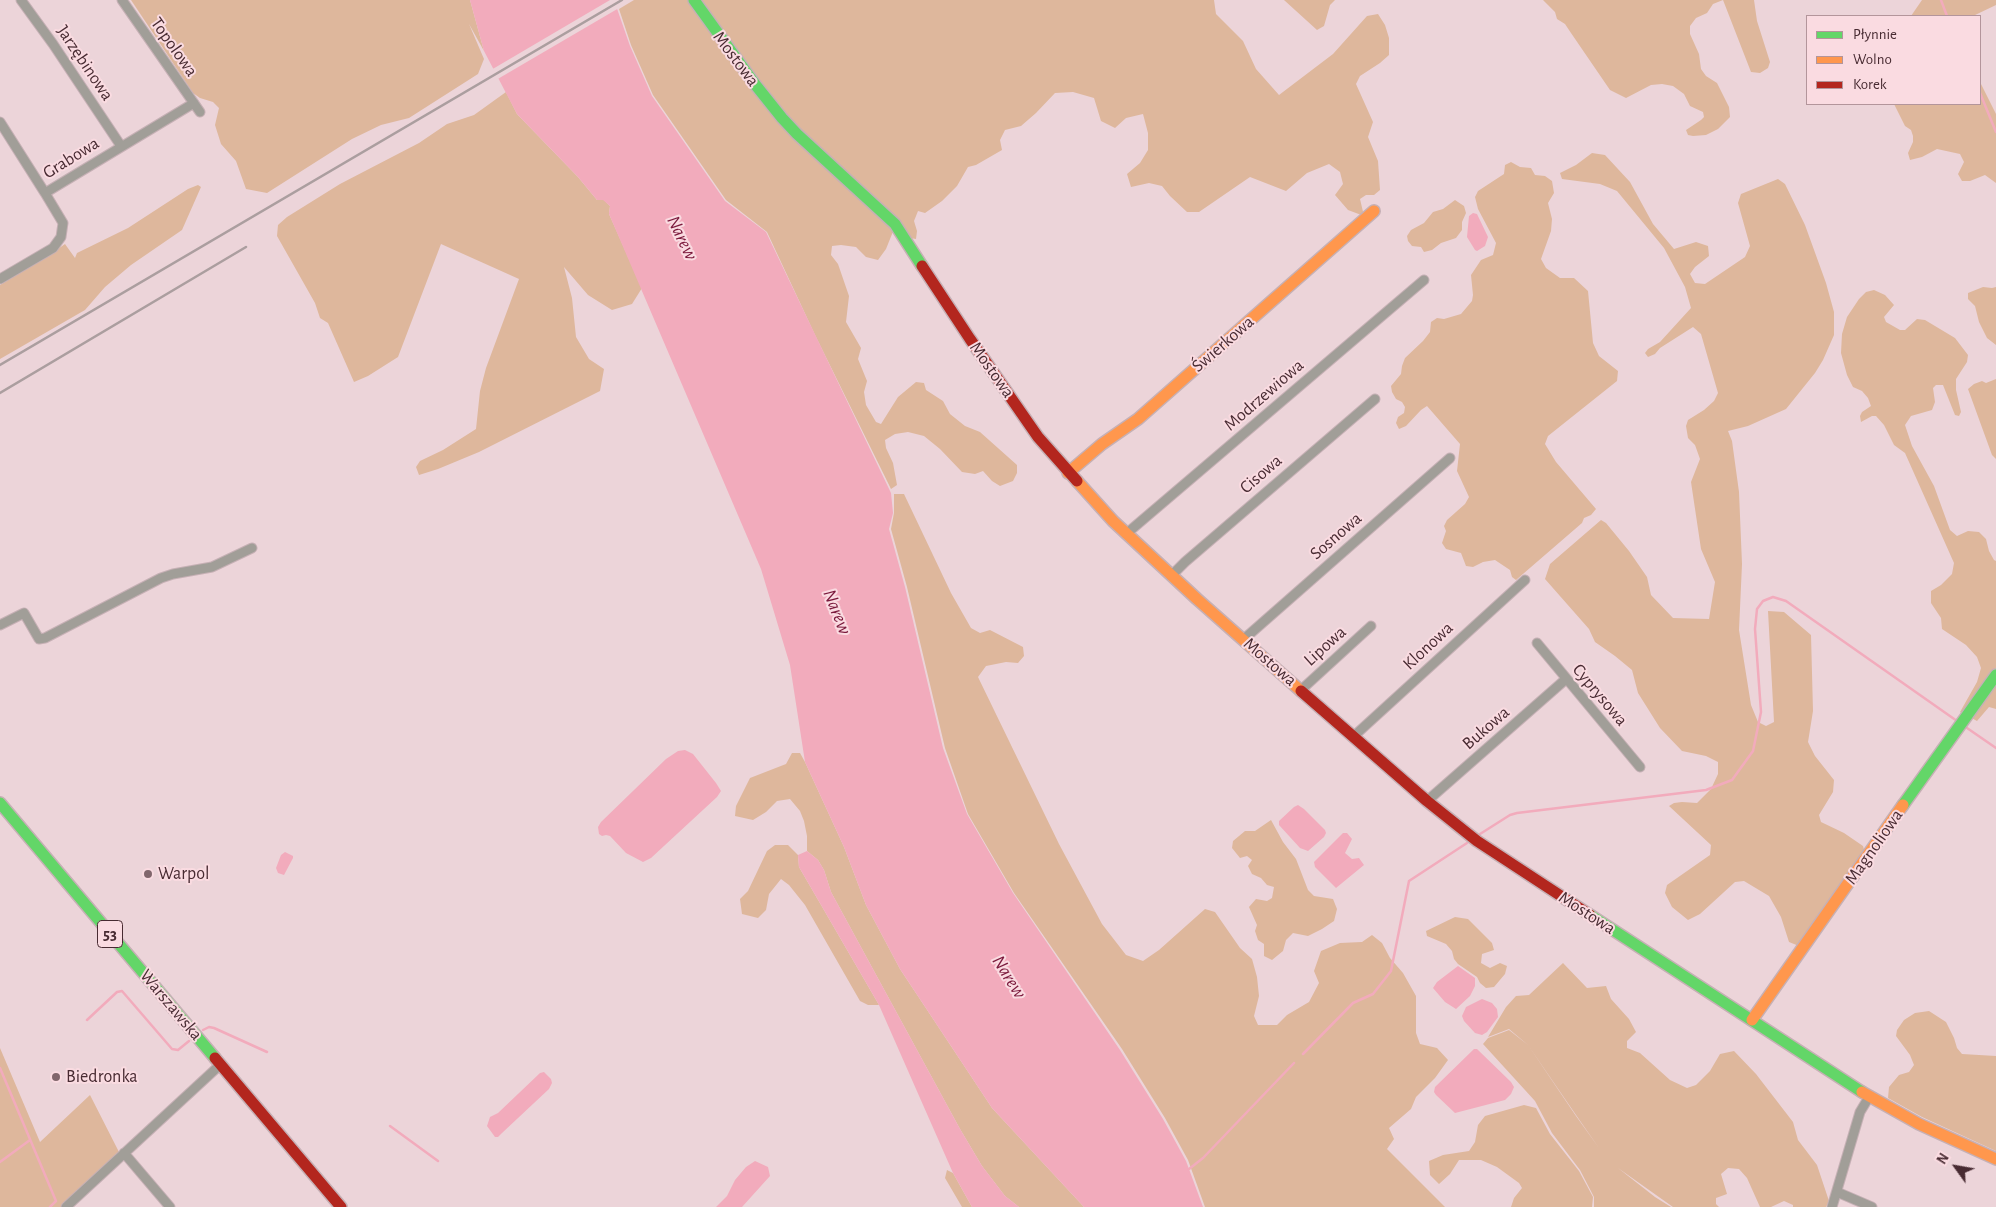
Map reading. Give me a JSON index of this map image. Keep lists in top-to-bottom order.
{
  "streets": {
    "street": [
      "Topolowa",
      "Mostowa",
      "Jarzębinowa",
      "Grabowa",
      "Świerkowa",
      "Modrzewiowa",
      "Cisowa",
      "Sosnowa",
      "Lipowa",
      "Klonowa",
      "Cyprysowa",
      "Bukowa",
      "Magnoliowa",
      "53",
      "Warszawska"
    ]
  },
  "crossings": [
    ["Topolowa", "Grabowa"],
    ["Mostowa", "Świerkowa"],
    ["Mostowa", "Modrzewiowa"],
    ["Mostowa", "Cisowa"],
    ["Mostowa", "Sosnowa"],
    ["Mostowa", "Lipowa"],
    ["Mostowa", "Klonowa"],
    ["Mostowa", "Bukowa"],
    ["Mostowa", "Magnoliowa"],
    ["Jarzębinowa", "Grabowa"],
    ["Cyprysowa", "Bukowa"]
  ],
  "water": ["Narew"],
  "places": ["Warpol", "Biedronka"],
  "legend": ["Płynnie", "Wolno", "Korek"],
  "north": "top left"
}
